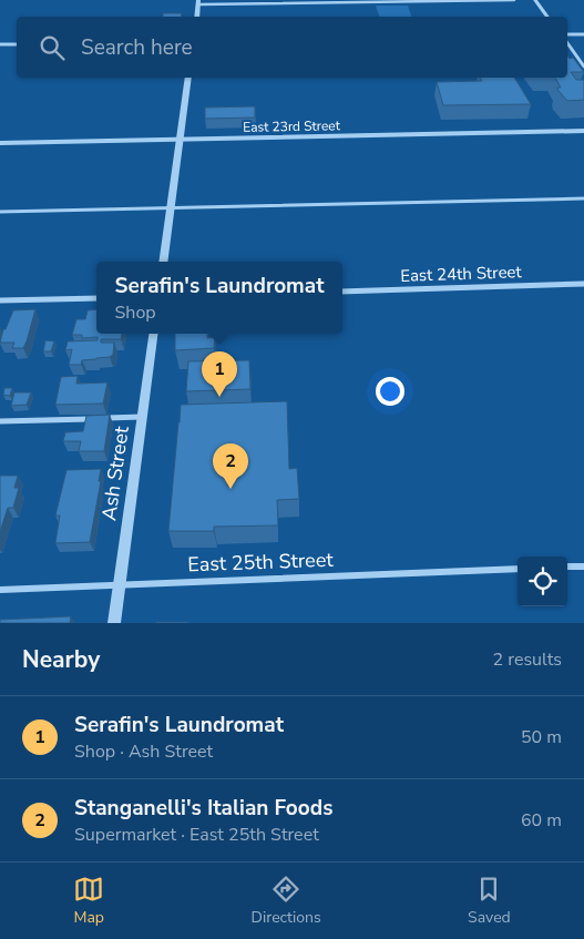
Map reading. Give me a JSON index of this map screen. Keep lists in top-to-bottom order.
{
  "streets": {
    "street": [
      "East 23rd Street",
      "East 24th Street",
      "Ash Street",
      "East 25th Street"
    ]
  },
  "crossings": [
    ["Ash Street", "East 25th Street"]
  ],
  "page": {
    "search": "Search here",
    "popup": ["Serafin's Laundromat", "Shop"],
    "pins": ["1", "2"],
    "heading": ["Nearby", "2 results"],
    "list": [
      {
        "mark": "1",
        "name": "Serafin's Laundromat",
        "note": "Shop · Ash Street",
        "value": "50 m"
      },
      {
        "mark": "2",
        "name": "Stanganelli's Italian Foods",
        "note": "Supermarket · East 25th Street",
        "value": "60 m"
      }
    ],
    "nav": ["Map", "Directions", "Saved"]
  }
}
